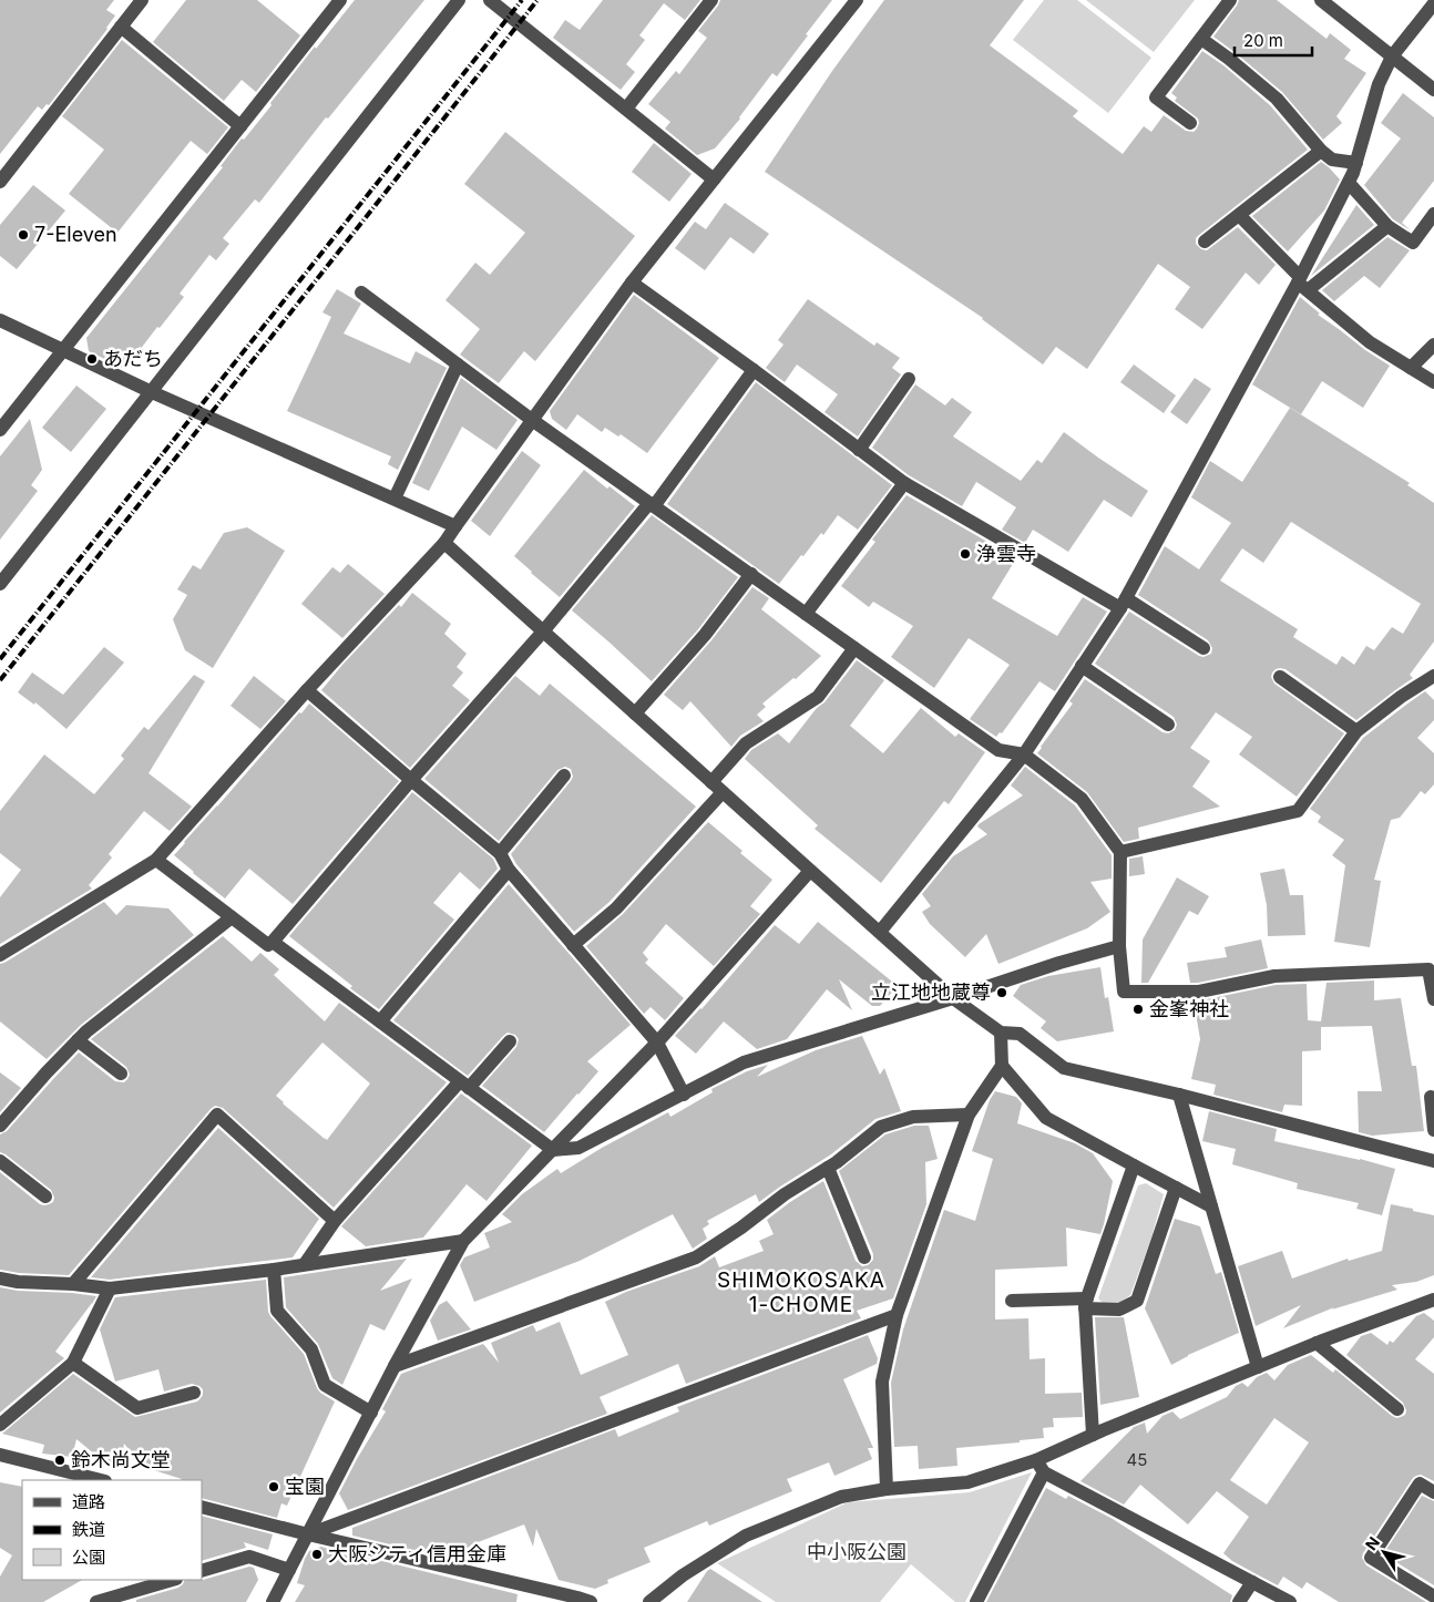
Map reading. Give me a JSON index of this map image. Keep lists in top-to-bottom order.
{
  "districts": ["SHIMOKOSAKA 1-CHOME"],
  "parks": ["中小阪公園"],
  "places": [
    "7-Eleven",
    "あだち",
    "浄雲寺",
    "立江地地蔵尊",
    "金峯神社",
    "鈴木尚文堂",
    "宝園",
    "大阪シティ信用金庫"
  ],
  "house_numbers": ["45"],
  "legend": ["道路", "鉄道", "公園"],
  "scale_bar": "20 m",
  "north": "top left"
}
